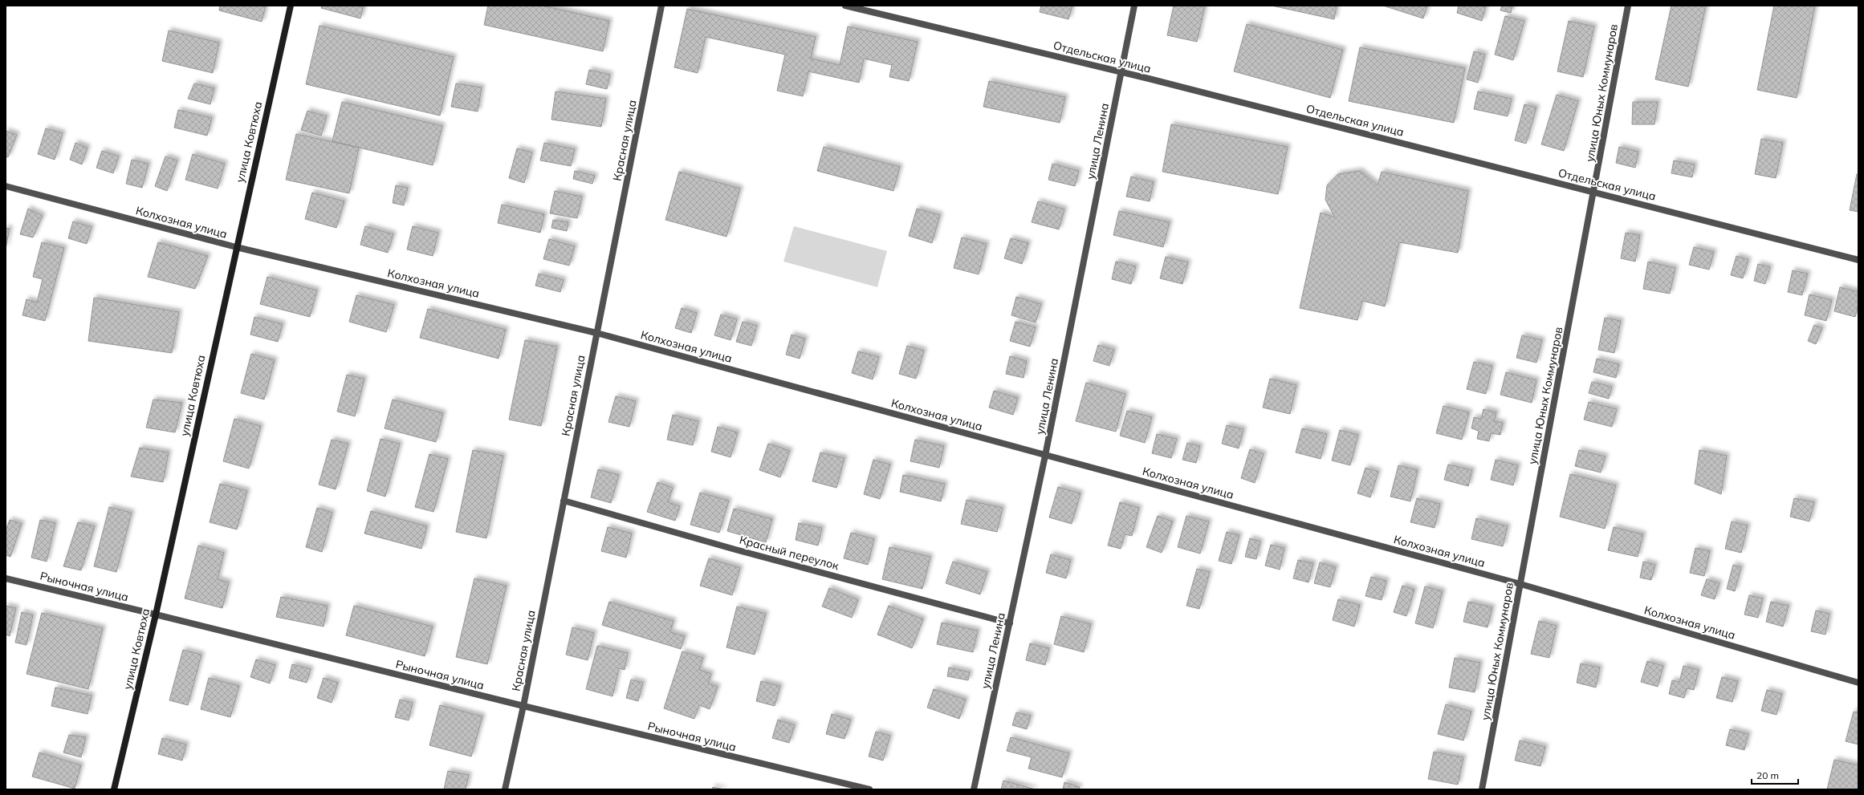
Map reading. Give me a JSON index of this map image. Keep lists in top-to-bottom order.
{
  "streets": {
    "main road": ["улица Ковтюха"],
    "street": [
      "Отдельская улица",
      "улица Юных Коммунаров",
      "Красная улица",
      "улица Ленина",
      "Колхозная улица",
      "Красный переулок",
      "Рыночная улица"
    ]
  },
  "crossings": [
    ["Отдельская улица", "улица Юных Коммунаров"],
    ["Отдельская улица", "улица Ленина"],
    ["улица Юных Коммунаров", "Колхозная улица"],
    ["Красная улица", "Колхозная улица"],
    ["Красная улица", "Красный переулок"],
    ["Красная улица", "Рыночная улица"],
    ["улица Ленина", "Колхозная улица"],
    ["улица Ленина", "Красный переулок"],
    ["улица Ковтюха", "Колхозная улица"],
    ["улица Ковтюха", "Рыночная улица"]
  ],
  "scale_bar": "20 m"
}
